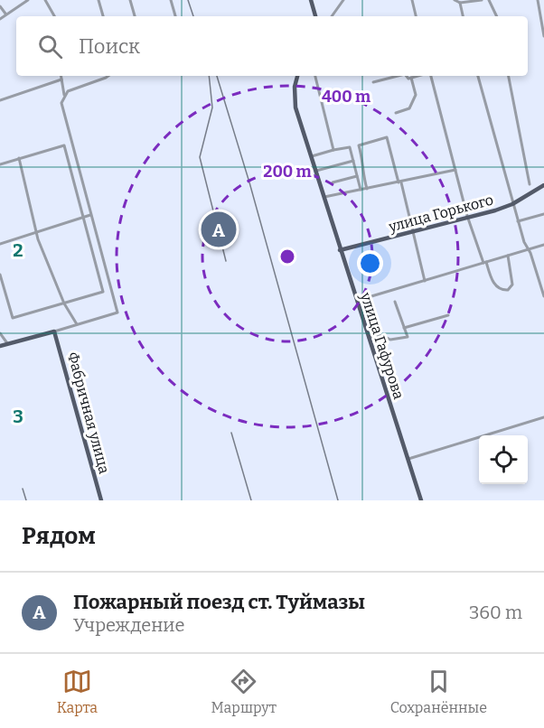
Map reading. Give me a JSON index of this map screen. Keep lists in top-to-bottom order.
{
  "streets": {
    "main road": ["улица Горького", "улица Гафурова", "Фабричная улица"]
  },
  "crossings": [
    ["улица Горького", "улица Гафурова"]
  ],
  "page": {
    "search": "Поиск",
    "pins": "A",
    "heading": "Рядом",
    "list": [
      {
        "mark": "A",
        "name": "Пожарный поезд ст. Туймазы",
        "note": "Учреждение",
        "value": "360 m"
      }
    ],
    "nav": ["Карта", "Маршрут", "Сохранённые"]
  },
  "grid": {
    "rows": ["2", "3"]
  },
  "rings": ["400 m", "200 m"]
}
